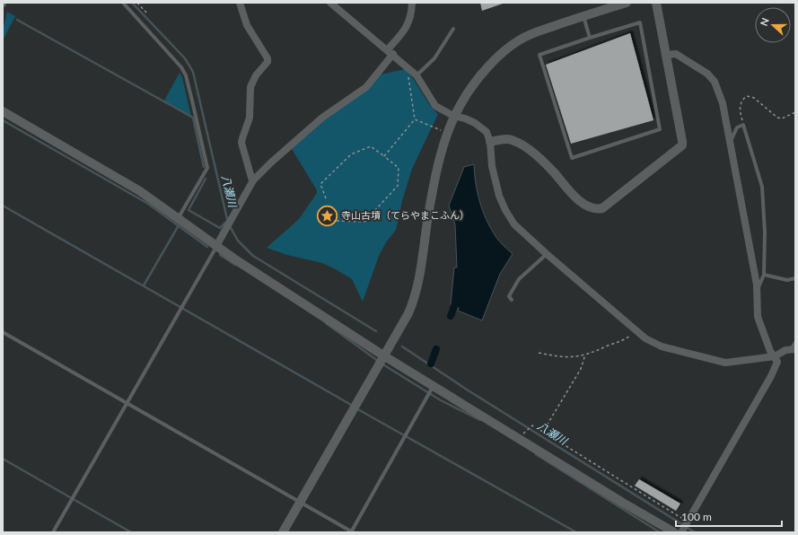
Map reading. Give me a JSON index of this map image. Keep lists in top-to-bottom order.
{
  "water": ["八瀬川"],
  "places": {
    "place": ["寺山古墳（てらやまこふん）"]
  },
  "scale_bar": "100 m",
  "north": "left"
}
